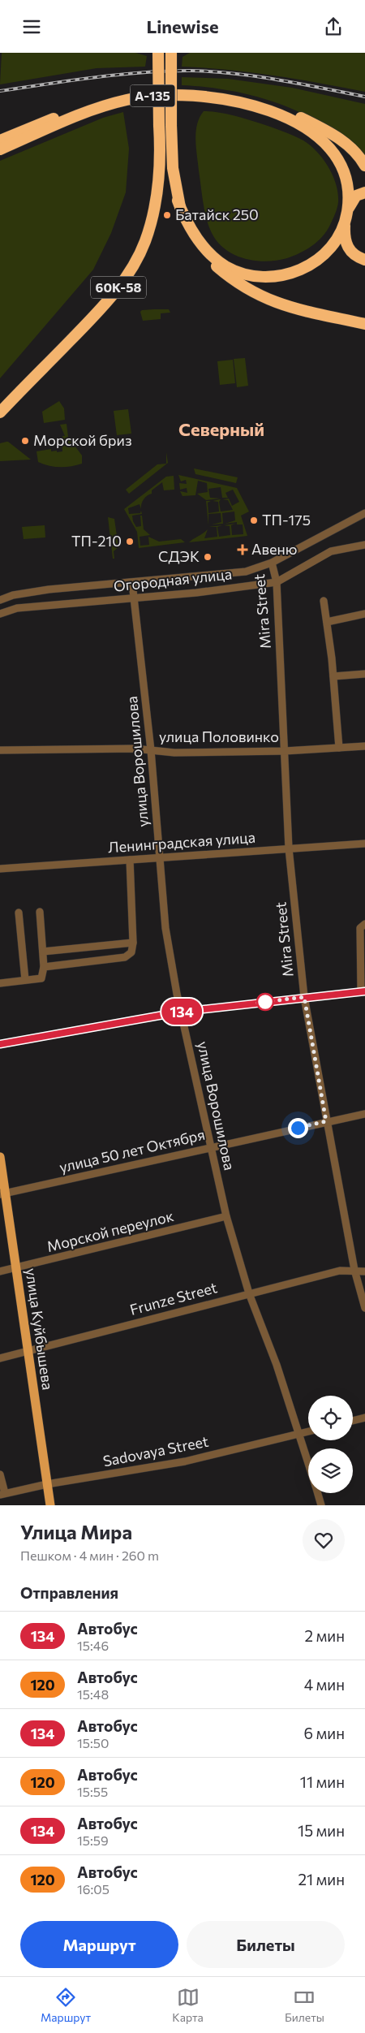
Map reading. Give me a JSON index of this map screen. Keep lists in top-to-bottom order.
{
  "streets": {
    "highway": ["А-135", "60К-58"],
    "main road": ["улица Куйбышева"],
    "street": [
      "Огородная улица",
      "Mira Street",
      "улица Половинко",
      "улица Ворошилова",
      "Ленинградская улица",
      "улица 50 лет Октября",
      "Морской переулок",
      "Frunze Street",
      "Sadovaya Street"
    ]
  },
  "crossings": [
    ["Огородная улица", "Mira Street"],
    ["Огородная улица", "улица Ворошилова"],
    ["Mira Street", "улица Половинко"],
    ["Mira Street", "Ленинградская улица"],
    ["Mira Street", "улица 50 лет Октября"],
    ["Mira Street", "Frunze Street"],
    ["улица Половинко", "улица Ворошилова"],
    ["улица Ворошилова", "Ленинградская улица"],
    ["улица Ворошилова", "улица 50 лет Октября"],
    ["улица Ворошилова", "Морской переулок"],
    ["улица Ворошилова", "Frunze Street"],
    ["улица Ворошилова", "Sadovaya Street"],
    ["улица 50 лет Октября", "улица Куйбышева"],
    ["Морской переулок", "улица Куйбышева"],
    ["Frunze Street", "улица Куйбышева"],
    ["улица Куйбышева", "Sadovaya Street"]
  ],
  "districts": ["Северный"],
  "places": {
    "other": [
      "Батайск 250",
      "Морской бриз",
      "ТП-175",
      "ТП-210",
      "СДЭК"
    ],
    "health": ["Авеню"]
  },
  "lines": ["bus line 134"],
  "page": {
    "header": "Linewise",
    "on_map": "134",
    "heading": [
      ["Улица Мира", "Пешком · 4 мин · 260 m"],
      "Отправления"
    ],
    "list": [
      {
        "mark": "134",
        "name": "Автобус",
        "note": "15:46",
        "value": "2 мин"
      },
      {
        "mark": "120",
        "name": "Автобус",
        "note": "15:48",
        "value": "4 мин"
      },
      {
        "mark": "134",
        "name": "Автобус",
        "note": "15:50",
        "value": "6 мин"
      },
      {
        "mark": "120",
        "name": "Автобус",
        "note": "15:55",
        "value": "11 мин"
      },
      {
        "mark": "134",
        "name": "Автобус",
        "note": "15:59",
        "value": "15 мин"
      },
      {
        "mark": "120",
        "name": "Автобус",
        "note": "16:05",
        "value": "21 мин"
      }
    ],
    "buttons": ["Маршрут", "Билеты"],
    "tabs": ["Маршрут", "Карта", "Билеты"]
  }
}
